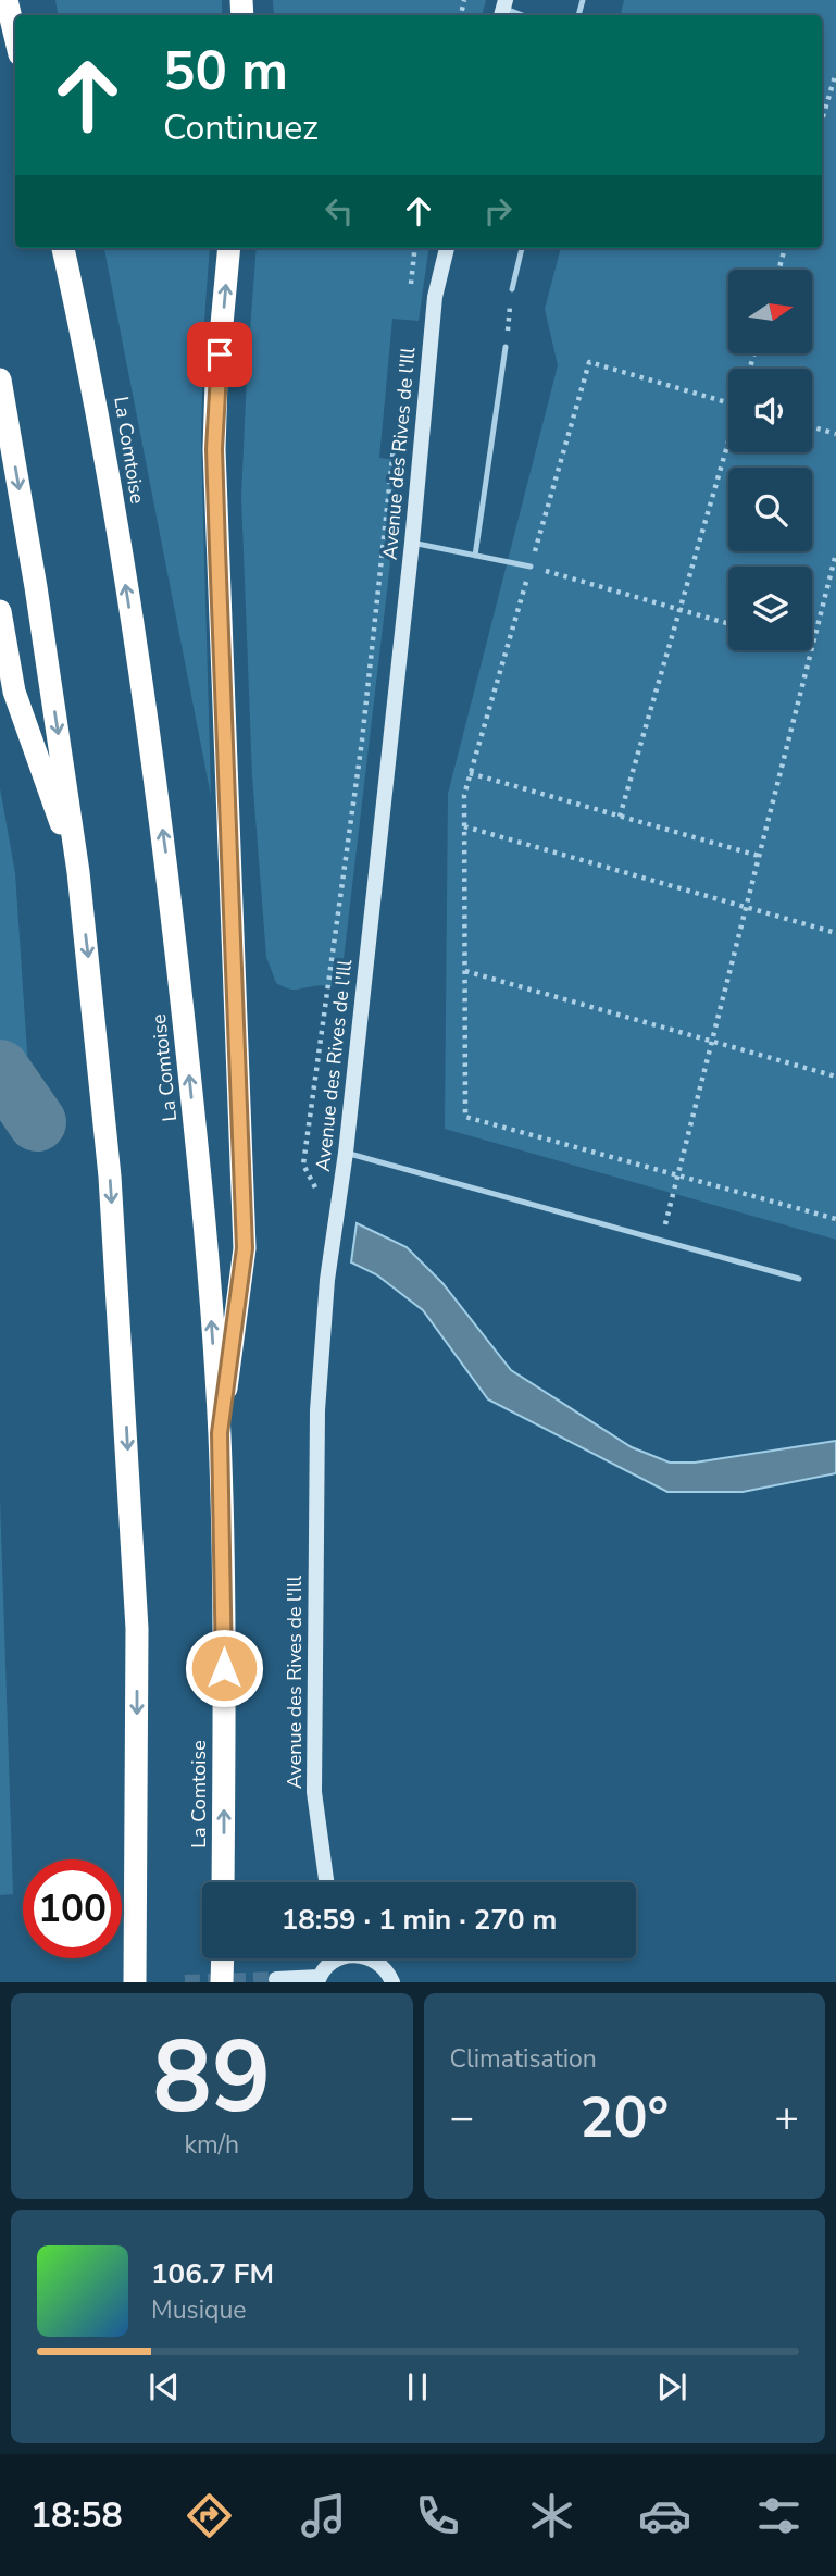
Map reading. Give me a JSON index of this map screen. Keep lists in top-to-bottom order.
{
  "streets": {
    "highway": ["La Comtoise"],
    "street": ["Avenue des Rives de l'Ill"]
  },
  "north": "right",
  "page": {
    "turn": ["50 m", "Continuez"],
    "limit": "100",
    "trip": "18:59 · 1 min · 270 m",
    "tile": [
      ["89", "km/h"],
      "Climatisation"
    ],
    "heat": ["−", "20°", "+"],
    "song": ["106.7 FM", "Musique"],
    "tabs": "18:58"
  }
}
